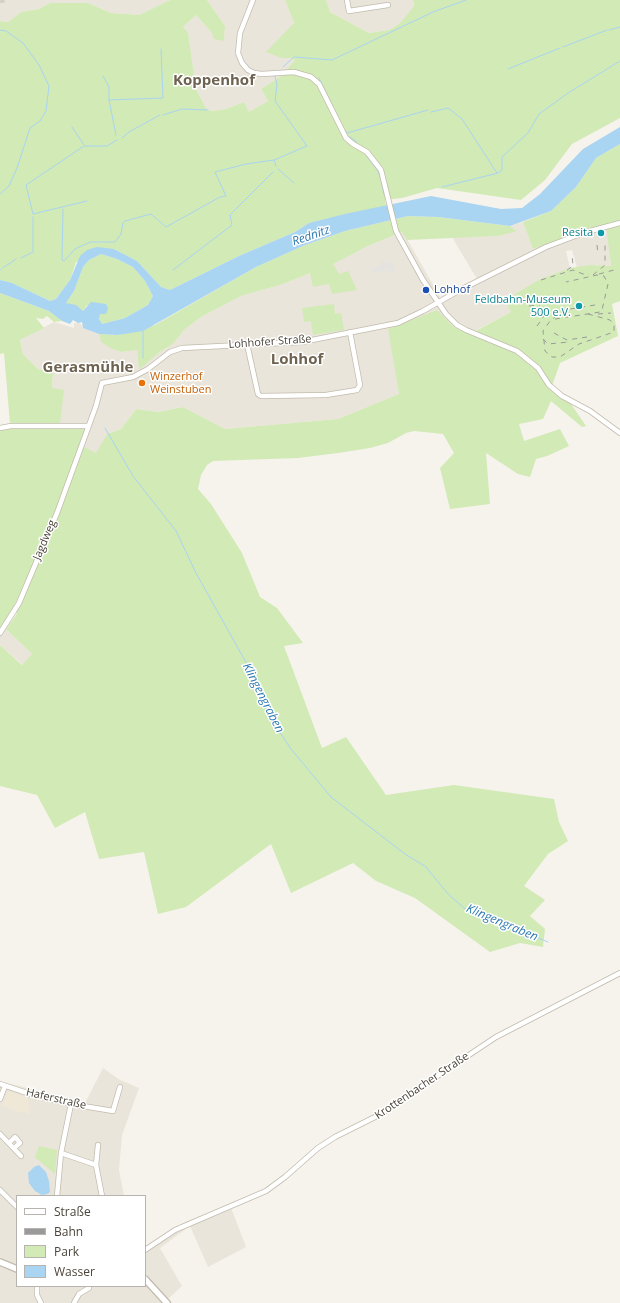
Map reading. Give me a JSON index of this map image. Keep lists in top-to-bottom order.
{
  "streets": {
    "street": [
      "Lohhofer Straße",
      "Jagdweg",
      "Krottenbacher Straße",
      "Haferstraße"
    ]
  },
  "crossings": [
    ["Lohhofer Straße", "Jagdweg"]
  ],
  "districts": ["Koppenhof", "Lohhof", "Gerasmühle"],
  "water": ["Rednitz", "Klingengraben"],
  "places": [
    "Resita",
    "Lohhof",
    "Feldbahn-Museum 500 e.V.",
    "Winzerhof Weinstuben"
  ],
  "legend": [
    "Straße",
    "Bahn",
    "Park",
    "Wasser"
  ]
}
